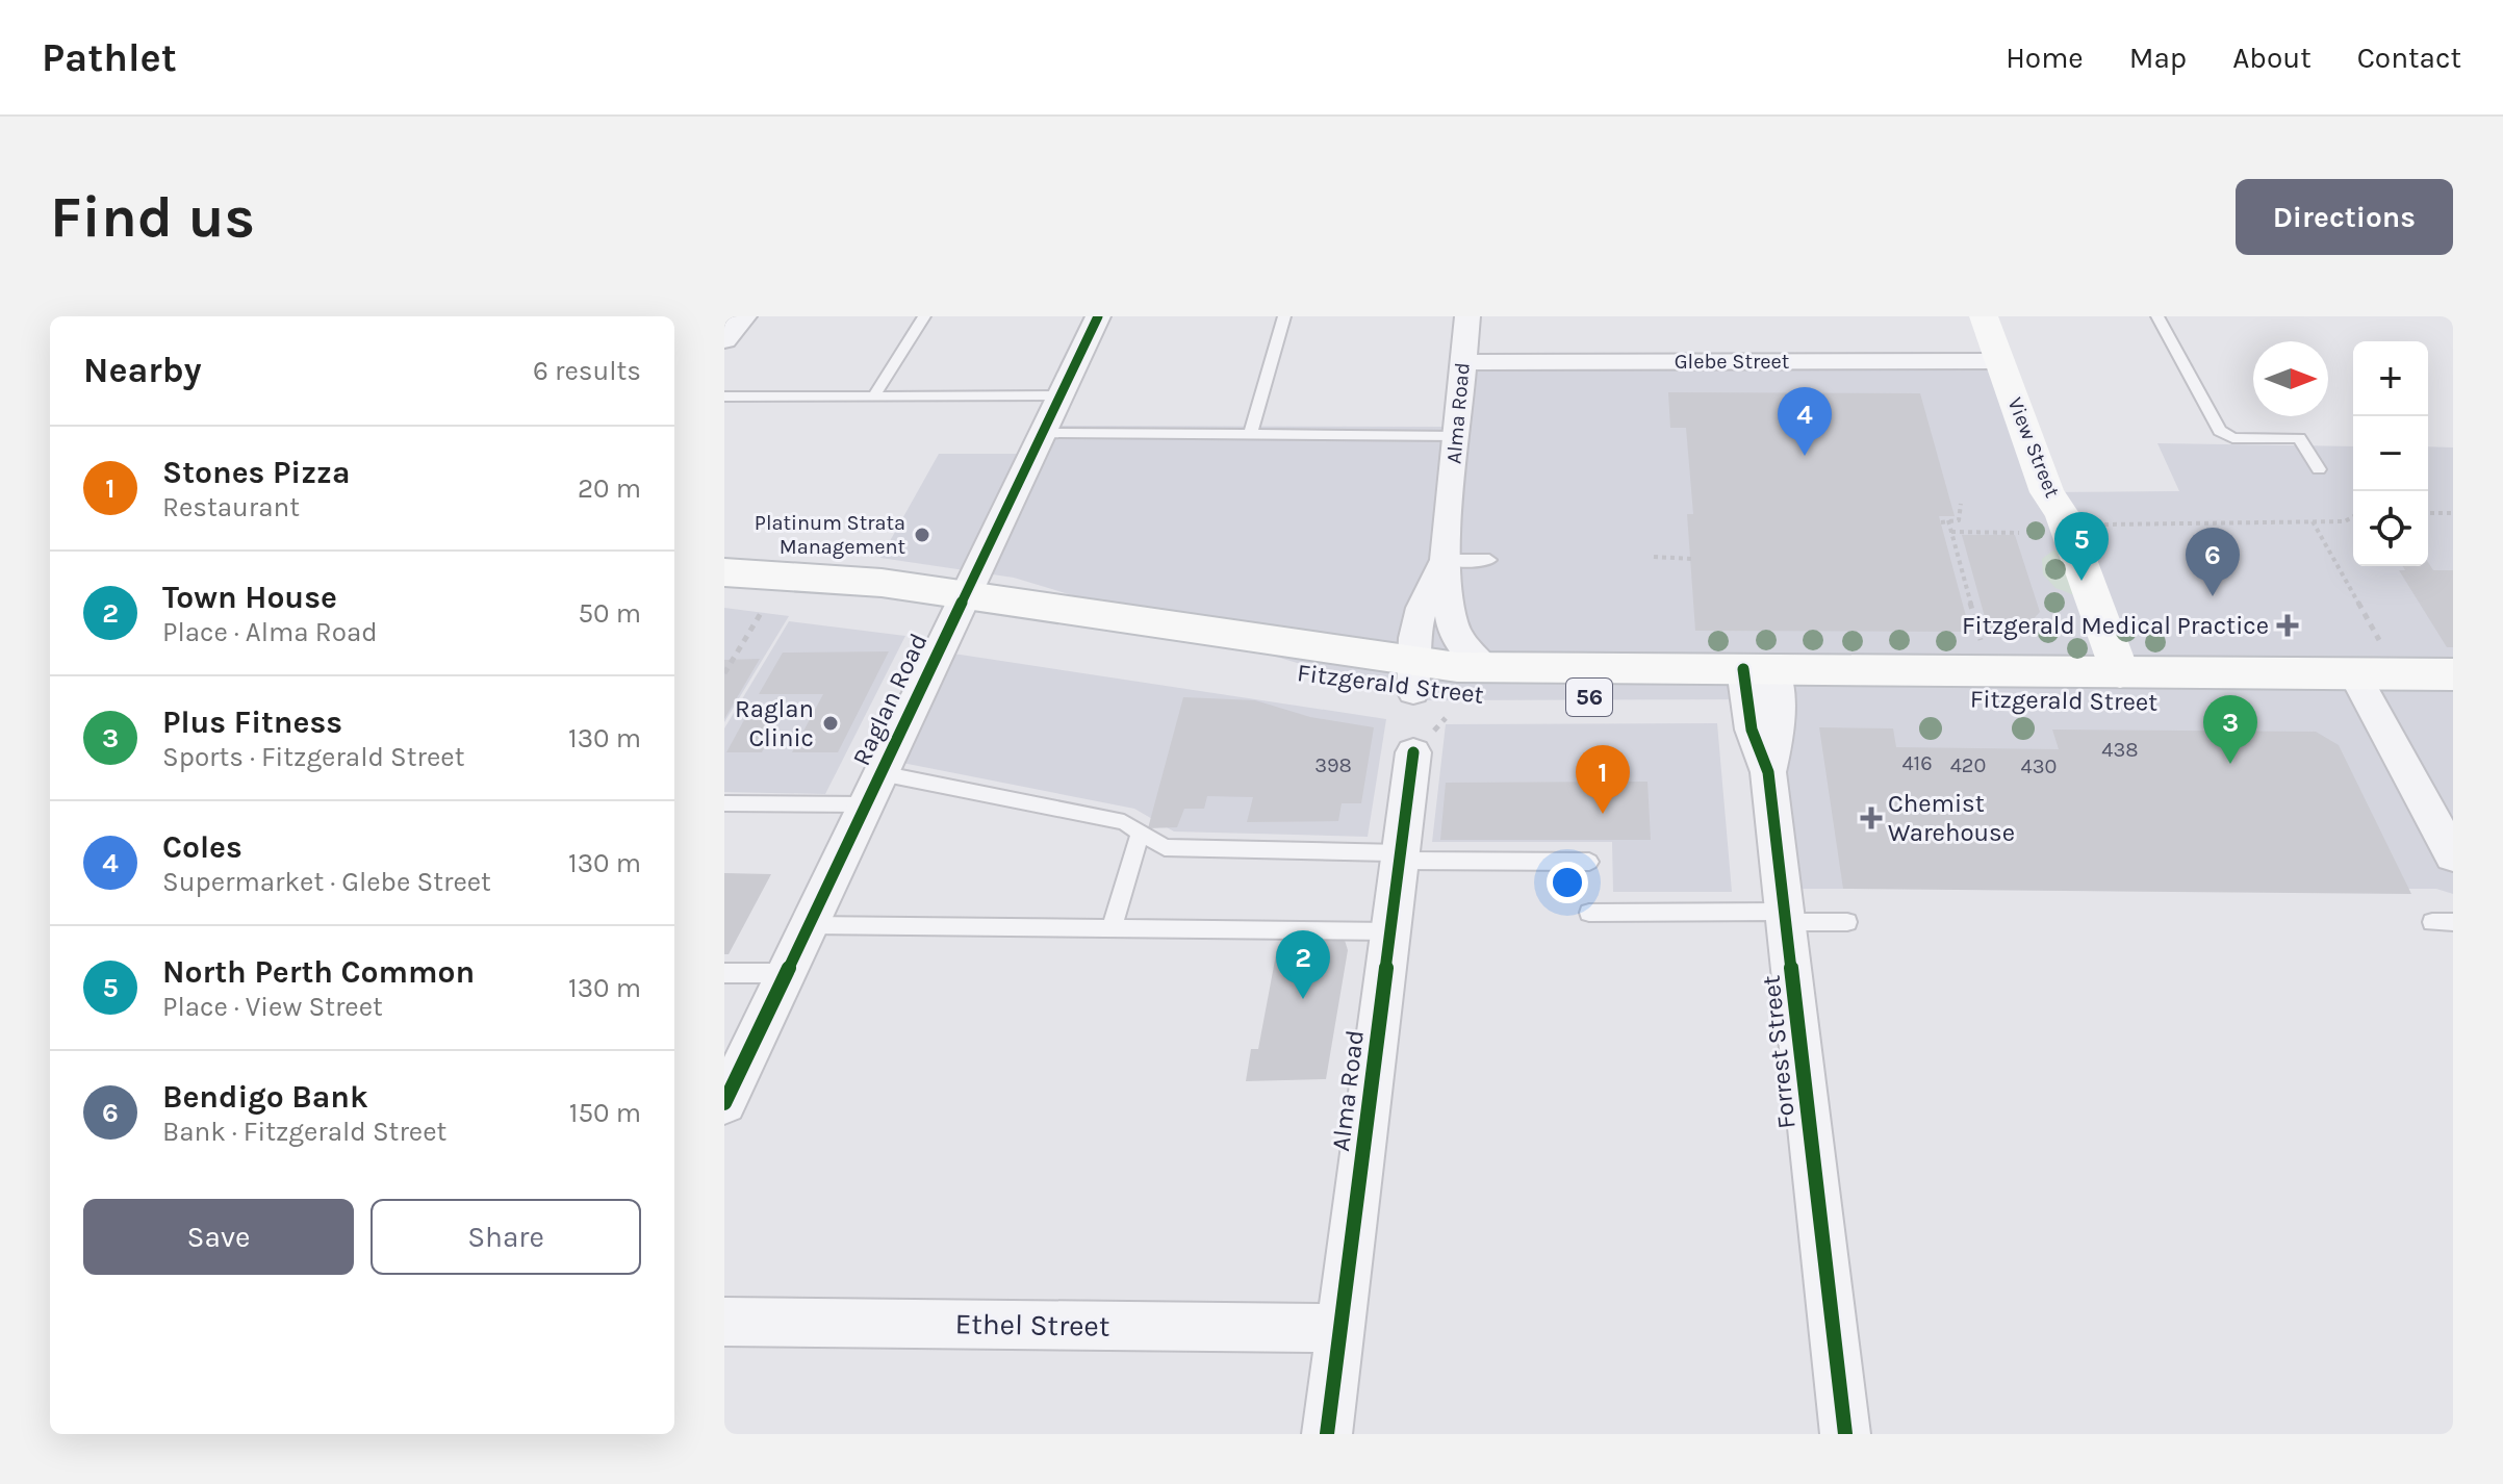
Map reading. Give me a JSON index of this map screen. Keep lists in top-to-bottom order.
{
  "streets": {
    "main road": ["View Street", "Fitzgerald Street", "56"],
    "street": [
      "Glebe Street",
      "Alma Road",
      "Raglan Road",
      "Forrest Street",
      "Ethel Street"
    ]
  },
  "crossings": [
    ["Glebe Street", "Alma Road"],
    ["Glebe Street", "View Street"],
    ["Alma Road", "Fitzgerald Street"],
    ["Alma Road", "Ethel Street"],
    ["View Street", "Fitzgerald Street"],
    ["Fitzgerald Street", "Raglan Road"],
    ["Fitzgerald Street", "Forrest Street"]
  ],
  "places": {
    "other": ["Platinum Strata Management", "Raglan Clinic"],
    "health": ["Fitzgerald Medical Practice", "Chemist Warehouse"]
  },
  "house_numbers": [
    "438",
    "416",
    "398",
    "420",
    "430"
  ],
  "north": "right",
  "page": {
    "header": "Pathlet",
    "nav": [
      "Home",
      "Map",
      "About",
      "Contact"
    ],
    "buttons": [
      "Directions",
      ["Save", "Share"]
    ],
    "title": "Find us",
    "heading": ["Nearby", "6 results"],
    "map_buttons": ["+", "−"],
    "pins": [
      "4",
      "5",
      "6",
      "3",
      "1",
      "2"
    ],
    "list": [
      {
        "mark": "1",
        "name": "Stones Pizza",
        "note": "Restaurant",
        "value": "20 m"
      },
      {
        "mark": "2",
        "name": "Town House",
        "note": "Place · Alma Road",
        "value": "50 m"
      },
      {
        "mark": "3",
        "name": "Plus Fitness",
        "note": "Sports · Fitzgerald Street",
        "value": "130 m"
      },
      {
        "mark": "4",
        "name": "Coles",
        "note": "Supermarket · Glebe Street",
        "value": "130 m"
      },
      {
        "mark": "5",
        "name": "North Perth Common",
        "note": "Place · View Street",
        "value": "130 m"
      },
      {
        "mark": "6",
        "name": "Bendigo Bank",
        "note": "Bank · Fitzgerald Street",
        "value": "150 m"
      }
    ]
  }
}
